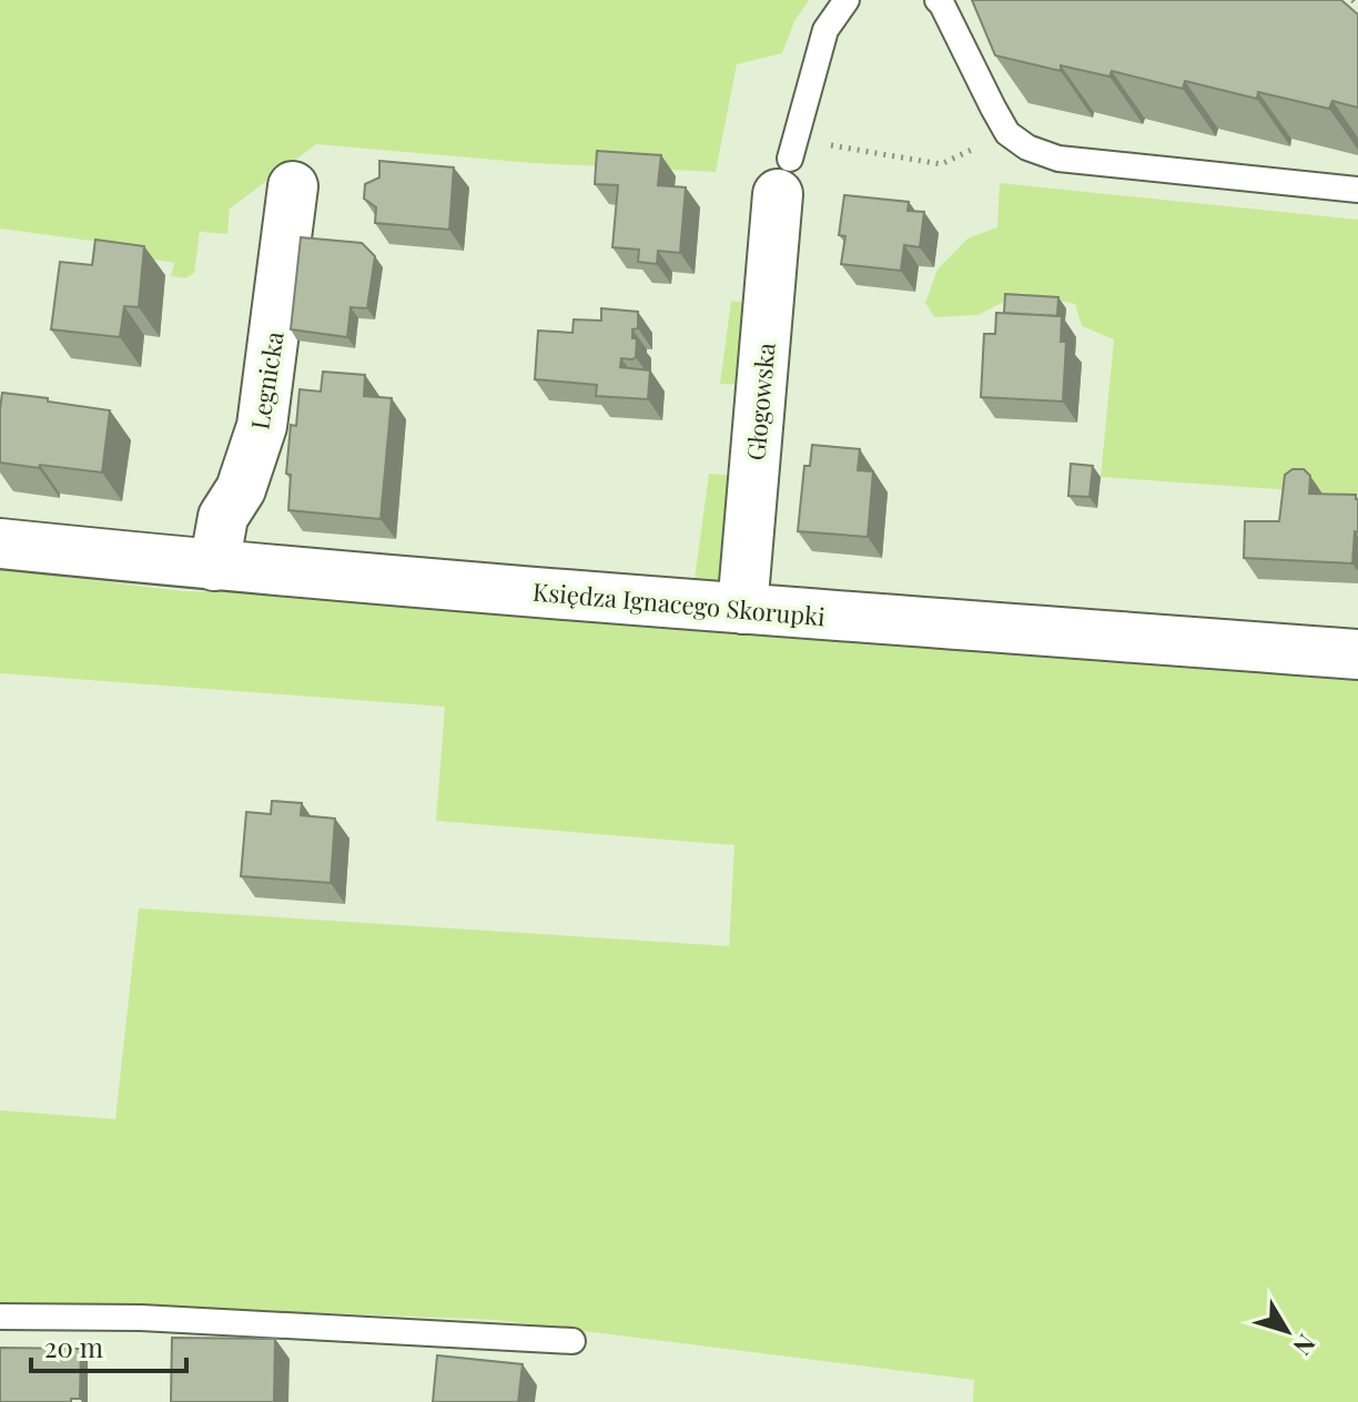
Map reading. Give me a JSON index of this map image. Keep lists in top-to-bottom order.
{
  "streets": {
    "street": ["Legnicka", "Głogowska", "Księdza Ignacego Skorupki"]
  },
  "crossings": [
    ["Legnicka", "Księdza Ignacego Skorupki"],
    ["Głogowska", "Księdza Ignacego Skorupki"]
  ],
  "scale_bar": "20 m",
  "north": "bottom right"
}
